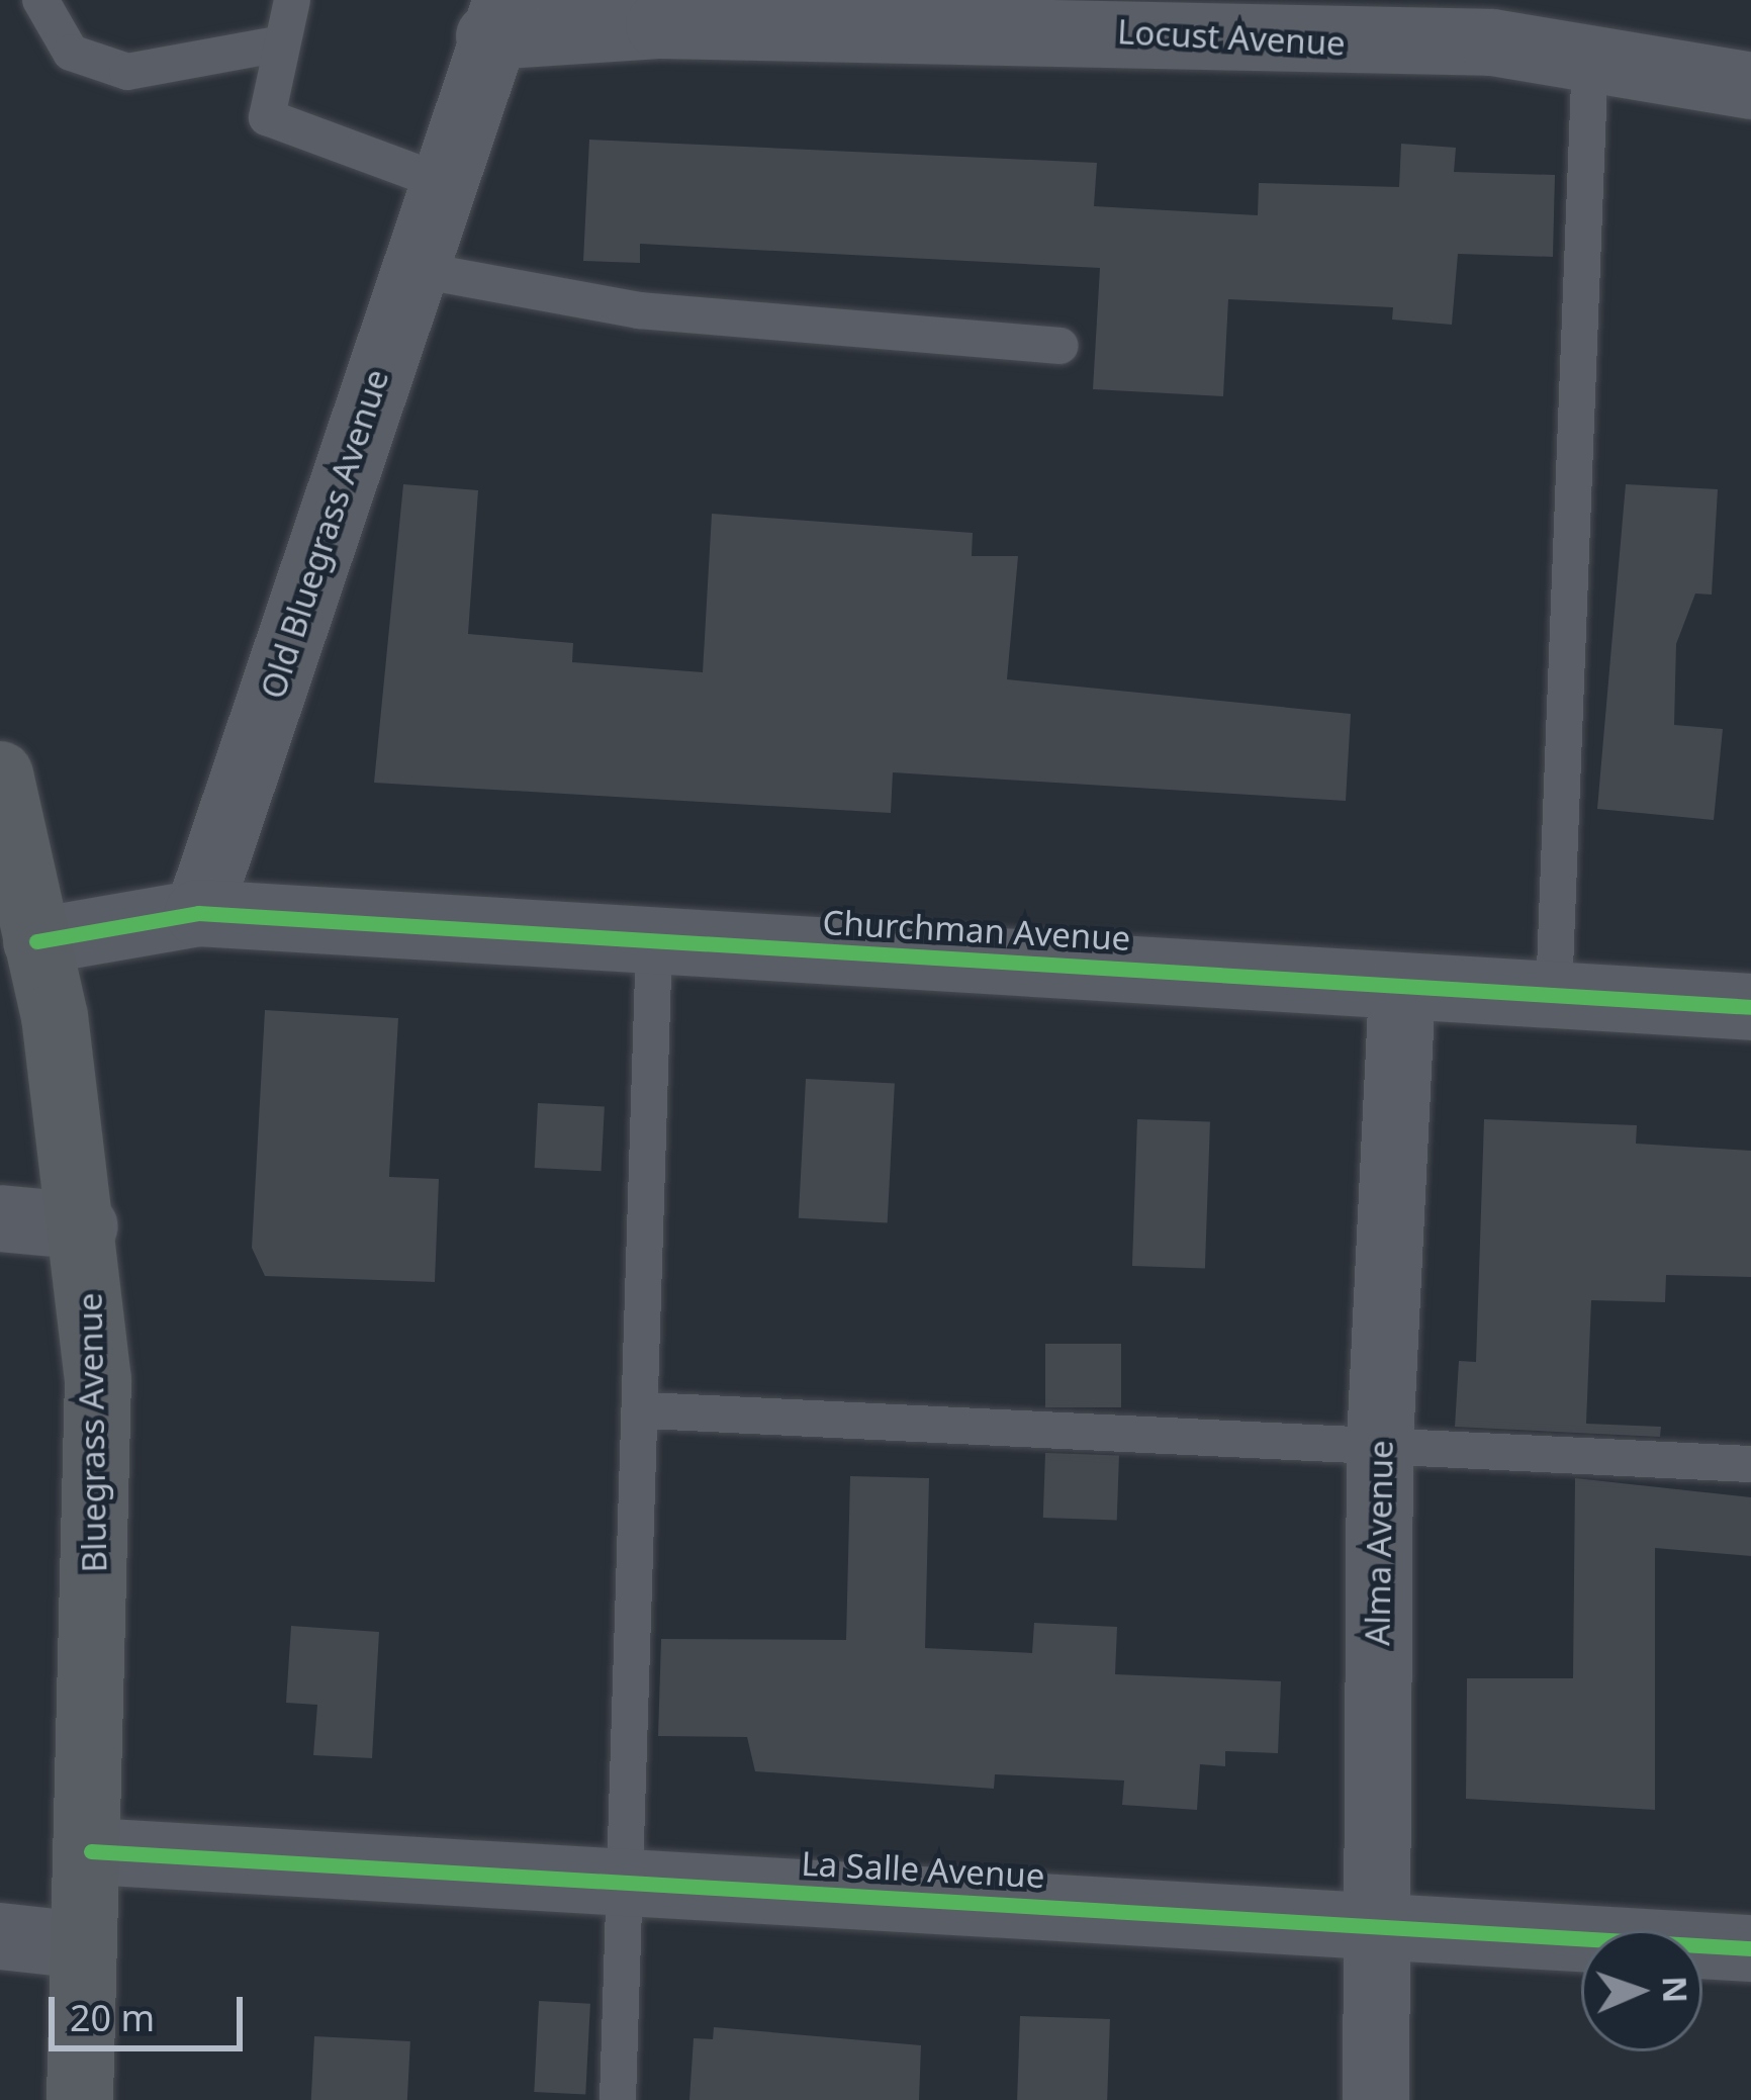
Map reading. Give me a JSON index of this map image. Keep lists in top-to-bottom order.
{
  "streets": {
    "street": [
      "Locust Avenue",
      "Old Bluegrass Avenue",
      "Churchman Avenue",
      "Bluegrass Avenue",
      "Alma Avenue",
      "La Salle Avenue"
    ]
  },
  "crossings": [
    ["Locust Avenue", "Old Bluegrass Avenue"],
    ["Old Bluegrass Avenue", "Churchman Avenue"],
    ["Churchman Avenue", "Alma Avenue"],
    ["Bluegrass Avenue", "La Salle Avenue"],
    ["Alma Avenue", "La Salle Avenue"]
  ],
  "scale_bar": "20 m",
  "north": "right"
}
